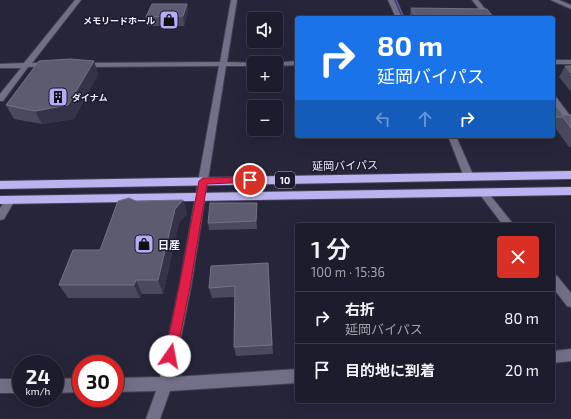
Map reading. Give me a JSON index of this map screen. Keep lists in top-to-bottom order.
{
  "streets": {
    "highway": ["延岡バイパス", "10"]
  },
  "places": {
    "shop": ["メモリードホール", "日産"],
    "building": ["ダイナム"]
  },
  "page": {
    "map_buttons": ["+", "−"],
    "turn": ["80 m", "延岡バイパス"],
    "heading": ["1 分", "100 m · 15:36"],
    "list": [
      {
        "name": "右折",
        "note": "延岡バイパス",
        "value": "80 m"
      },
      {
        "name": "目的地に到着",
        "value": "20 m"
      }
    ],
    "speed": "24 km/h",
    "limit": "30"
  }
}
